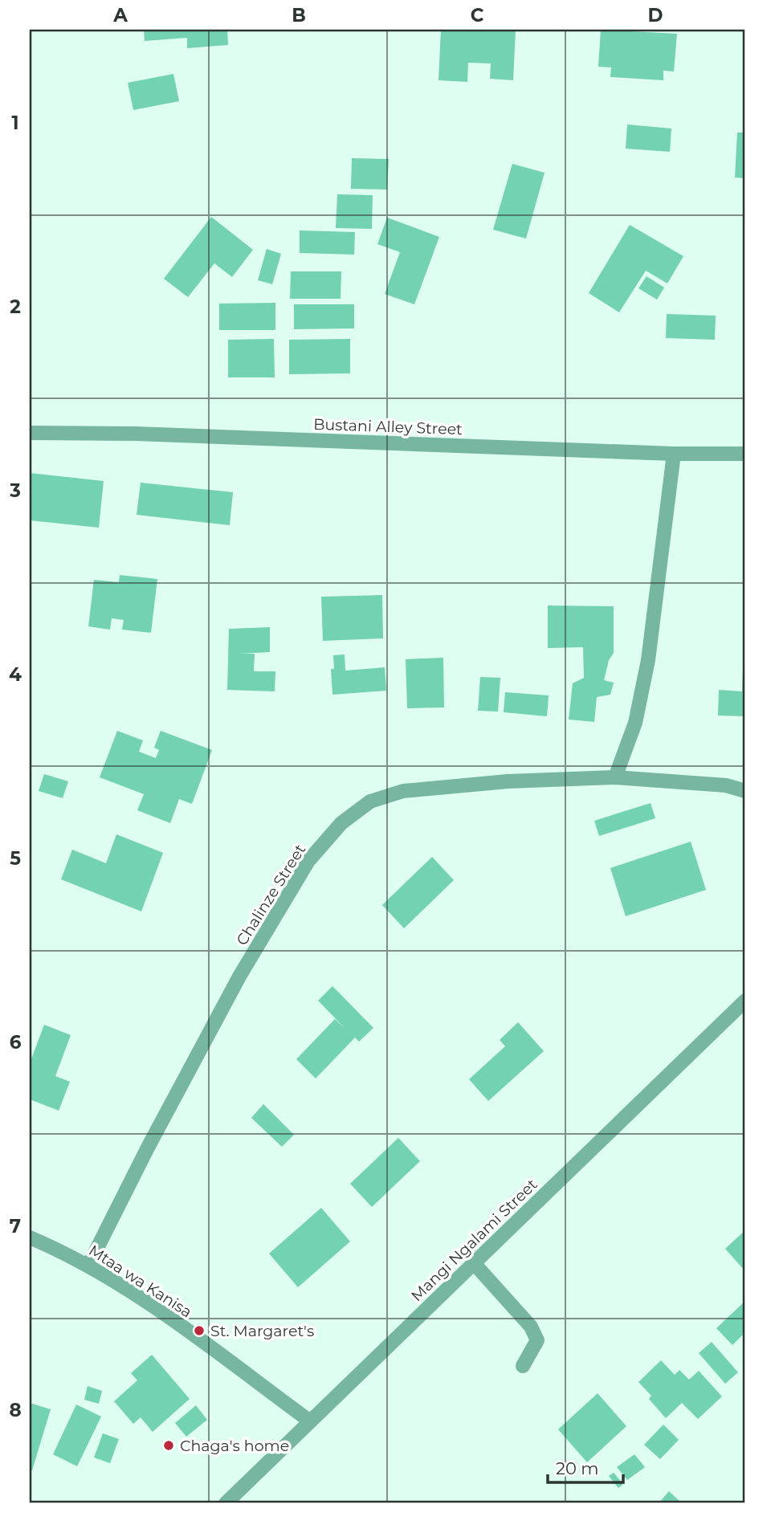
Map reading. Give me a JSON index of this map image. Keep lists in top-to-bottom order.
{
  "streets": {
    "street": [
      "Bustani Alley Street",
      "Chalinze Street",
      "Mangi Ngalami Street",
      "Mtaa wa Kanisa"
    ]
  },
  "crossings": [
    ["Chalinze Street", "Mtaa wa Kanisa"],
    ["Mangi Ngalami Street", "Mtaa wa Kanisa"]
  ],
  "places": ["St. Margaret's", "Chaga's home"],
  "scale_bar": "20 m",
  "grid": {
    "columns": [
      "A",
      "B",
      "C",
      "D"
    ],
    "rows": [
      "1",
      "2",
      "3",
      "4",
      "5",
      "6",
      "7",
      "8"
    ]
  }
}
